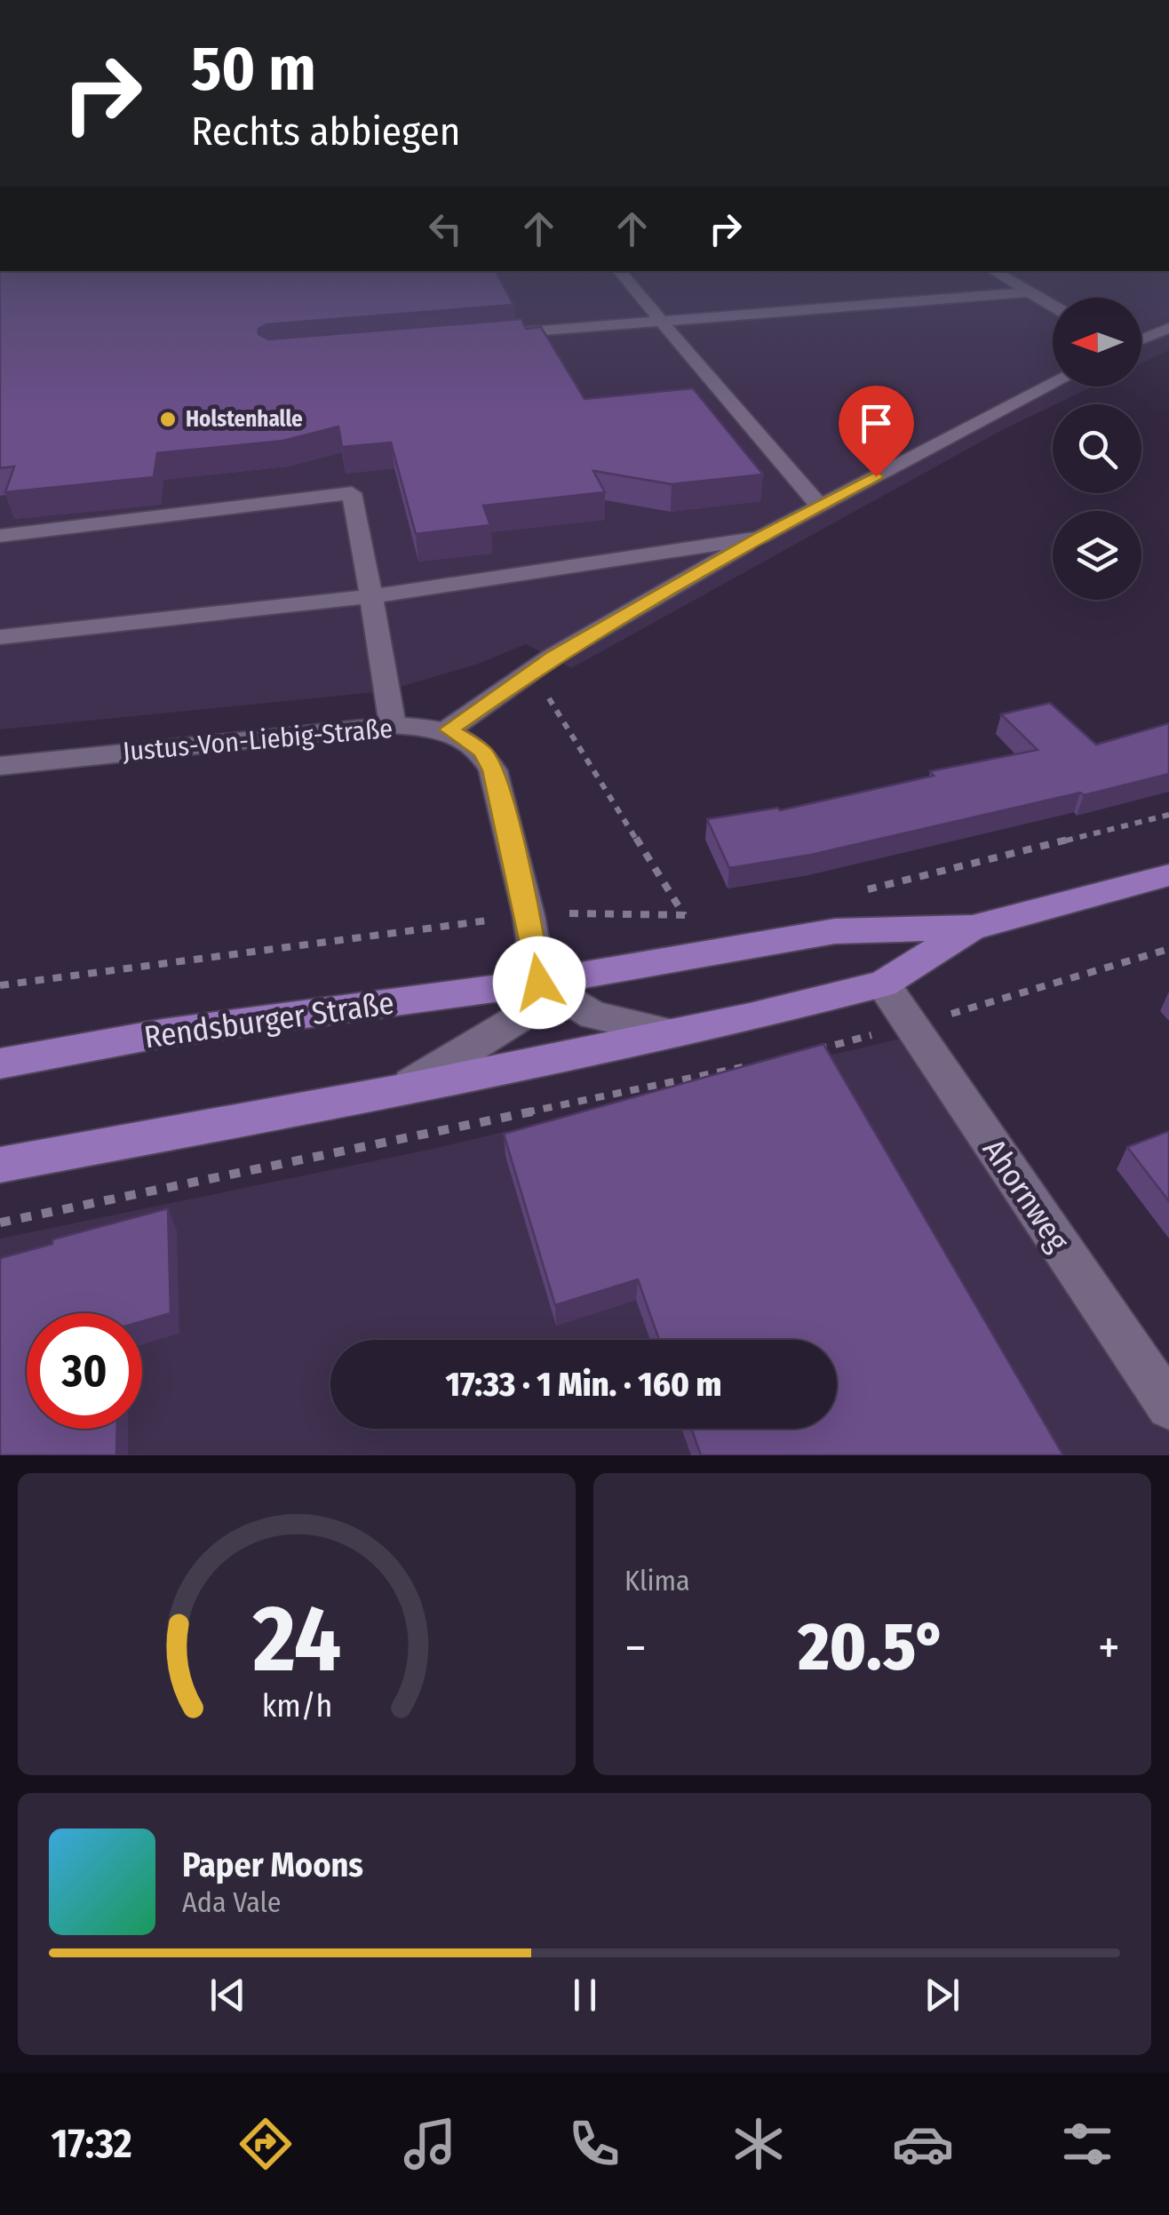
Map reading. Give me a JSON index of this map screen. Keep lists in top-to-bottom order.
{
  "streets": {
    "main road": ["Rendsburger Straße"],
    "street": ["Justus-Von-Liebig-Straße", "Ahornweg"]
  },
  "crossings": [
    ["Rendsburger Straße", "Ahornweg"]
  ],
  "places": ["Holstenhalle"],
  "north": "left",
  "page": {
    "turn": ["50 m", "Rechts abbiegen"],
    "limit": "30",
    "trip": "17:33 · 1 Min. · 160 m",
    "tile": "Klima",
    "heat": ["−", "20.5°", "+"],
    "song": ["Paper Moons", "Ada Vale"],
    "tabs": "17:32",
    "gauge": ["24", "km/h"]
  }
}
